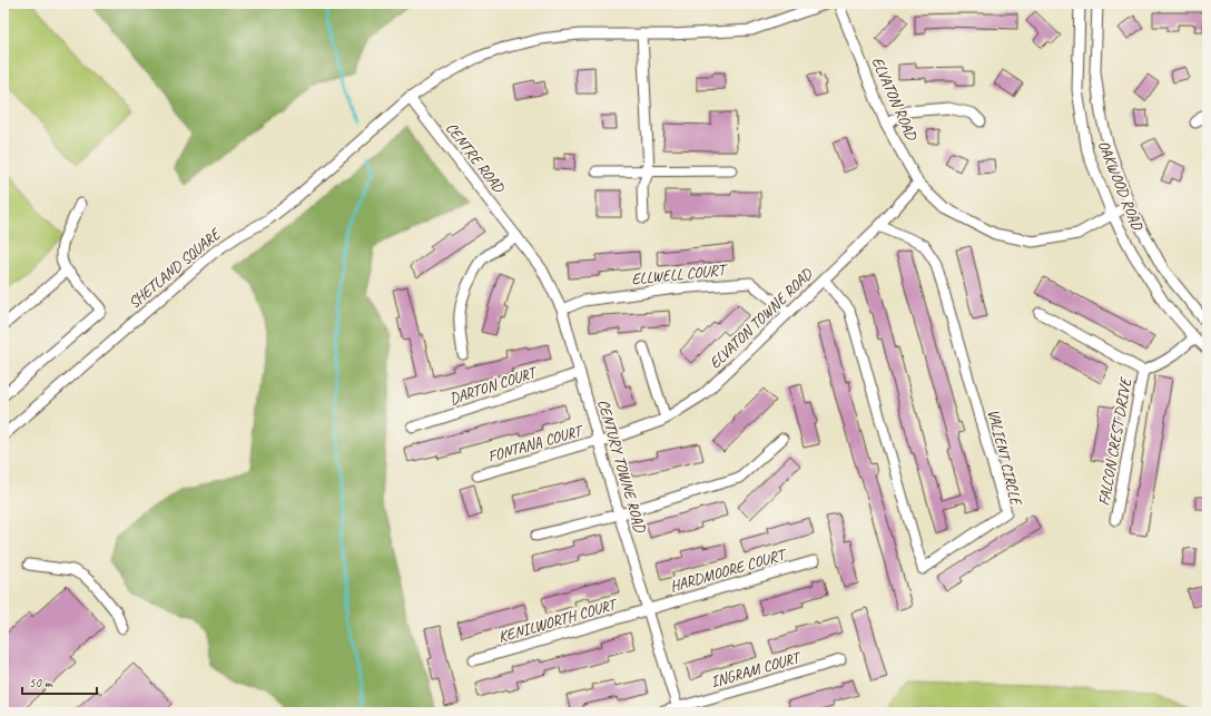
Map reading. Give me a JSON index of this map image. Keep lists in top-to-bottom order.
{
  "streets": {
    "street": [
      "ELVATON ROAD",
      "CENTRE ROAD",
      "OAKWOOD ROAD",
      "SHETLAND SQUARE",
      "ELLWELL COURT",
      "ELVATON TOWNE ROAD",
      "DARTON COURT",
      "FALCON CREST DRIVE",
      "FONTANA COURT",
      "VALIENT CIRCLE",
      "CENTURY TOWNE ROAD",
      "HARDMOORE COURT",
      "KENILWORTH COURT",
      "INGRAM COURT"
    ]
  },
  "crossings": [
    ["ELVATON ROAD", "OAKWOOD ROAD"],
    ["ELVATON ROAD", "ELVATON TOWNE ROAD"],
    ["CENTRE ROAD", "SHETLAND SQUARE"],
    ["CENTRE ROAD", "CENTURY TOWNE ROAD"],
    ["ELLWELL COURT", "ELVATON TOWNE ROAD"],
    ["ELLWELL COURT", "CENTURY TOWNE ROAD"],
    ["ELVATON TOWNE ROAD", "FONTANA COURT"],
    ["ELVATON TOWNE ROAD", "VALIENT CIRCLE"],
    ["ELVATON TOWNE ROAD", "CENTURY TOWNE ROAD"],
    ["DARTON COURT", "CENTURY TOWNE ROAD"],
    ["FONTANA COURT", "CENTURY TOWNE ROAD"],
    ["CENTURY TOWNE ROAD", "HARDMOORE COURT"],
    ["CENTURY TOWNE ROAD", "KENILWORTH COURT"],
    ["CENTURY TOWNE ROAD", "INGRAM COURT"],
    ["HARDMOORE COURT", "KENILWORTH COURT"]
  ],
  "scale_bar": "50 m"
}
